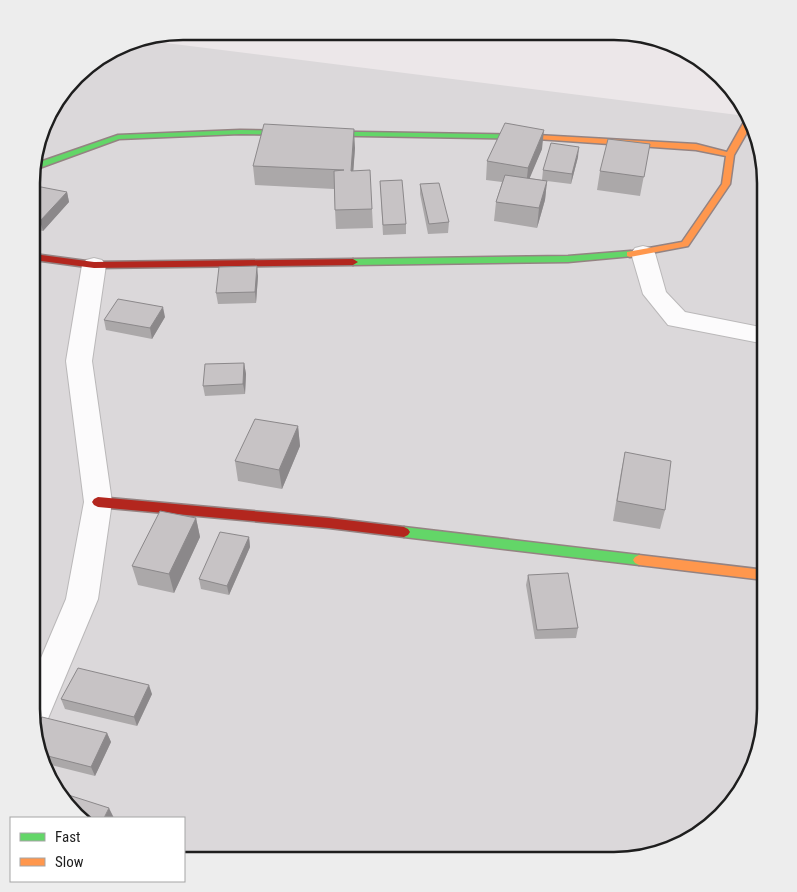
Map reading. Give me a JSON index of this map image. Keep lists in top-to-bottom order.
{
  "legend": ["Fast", "Slow"]
}
